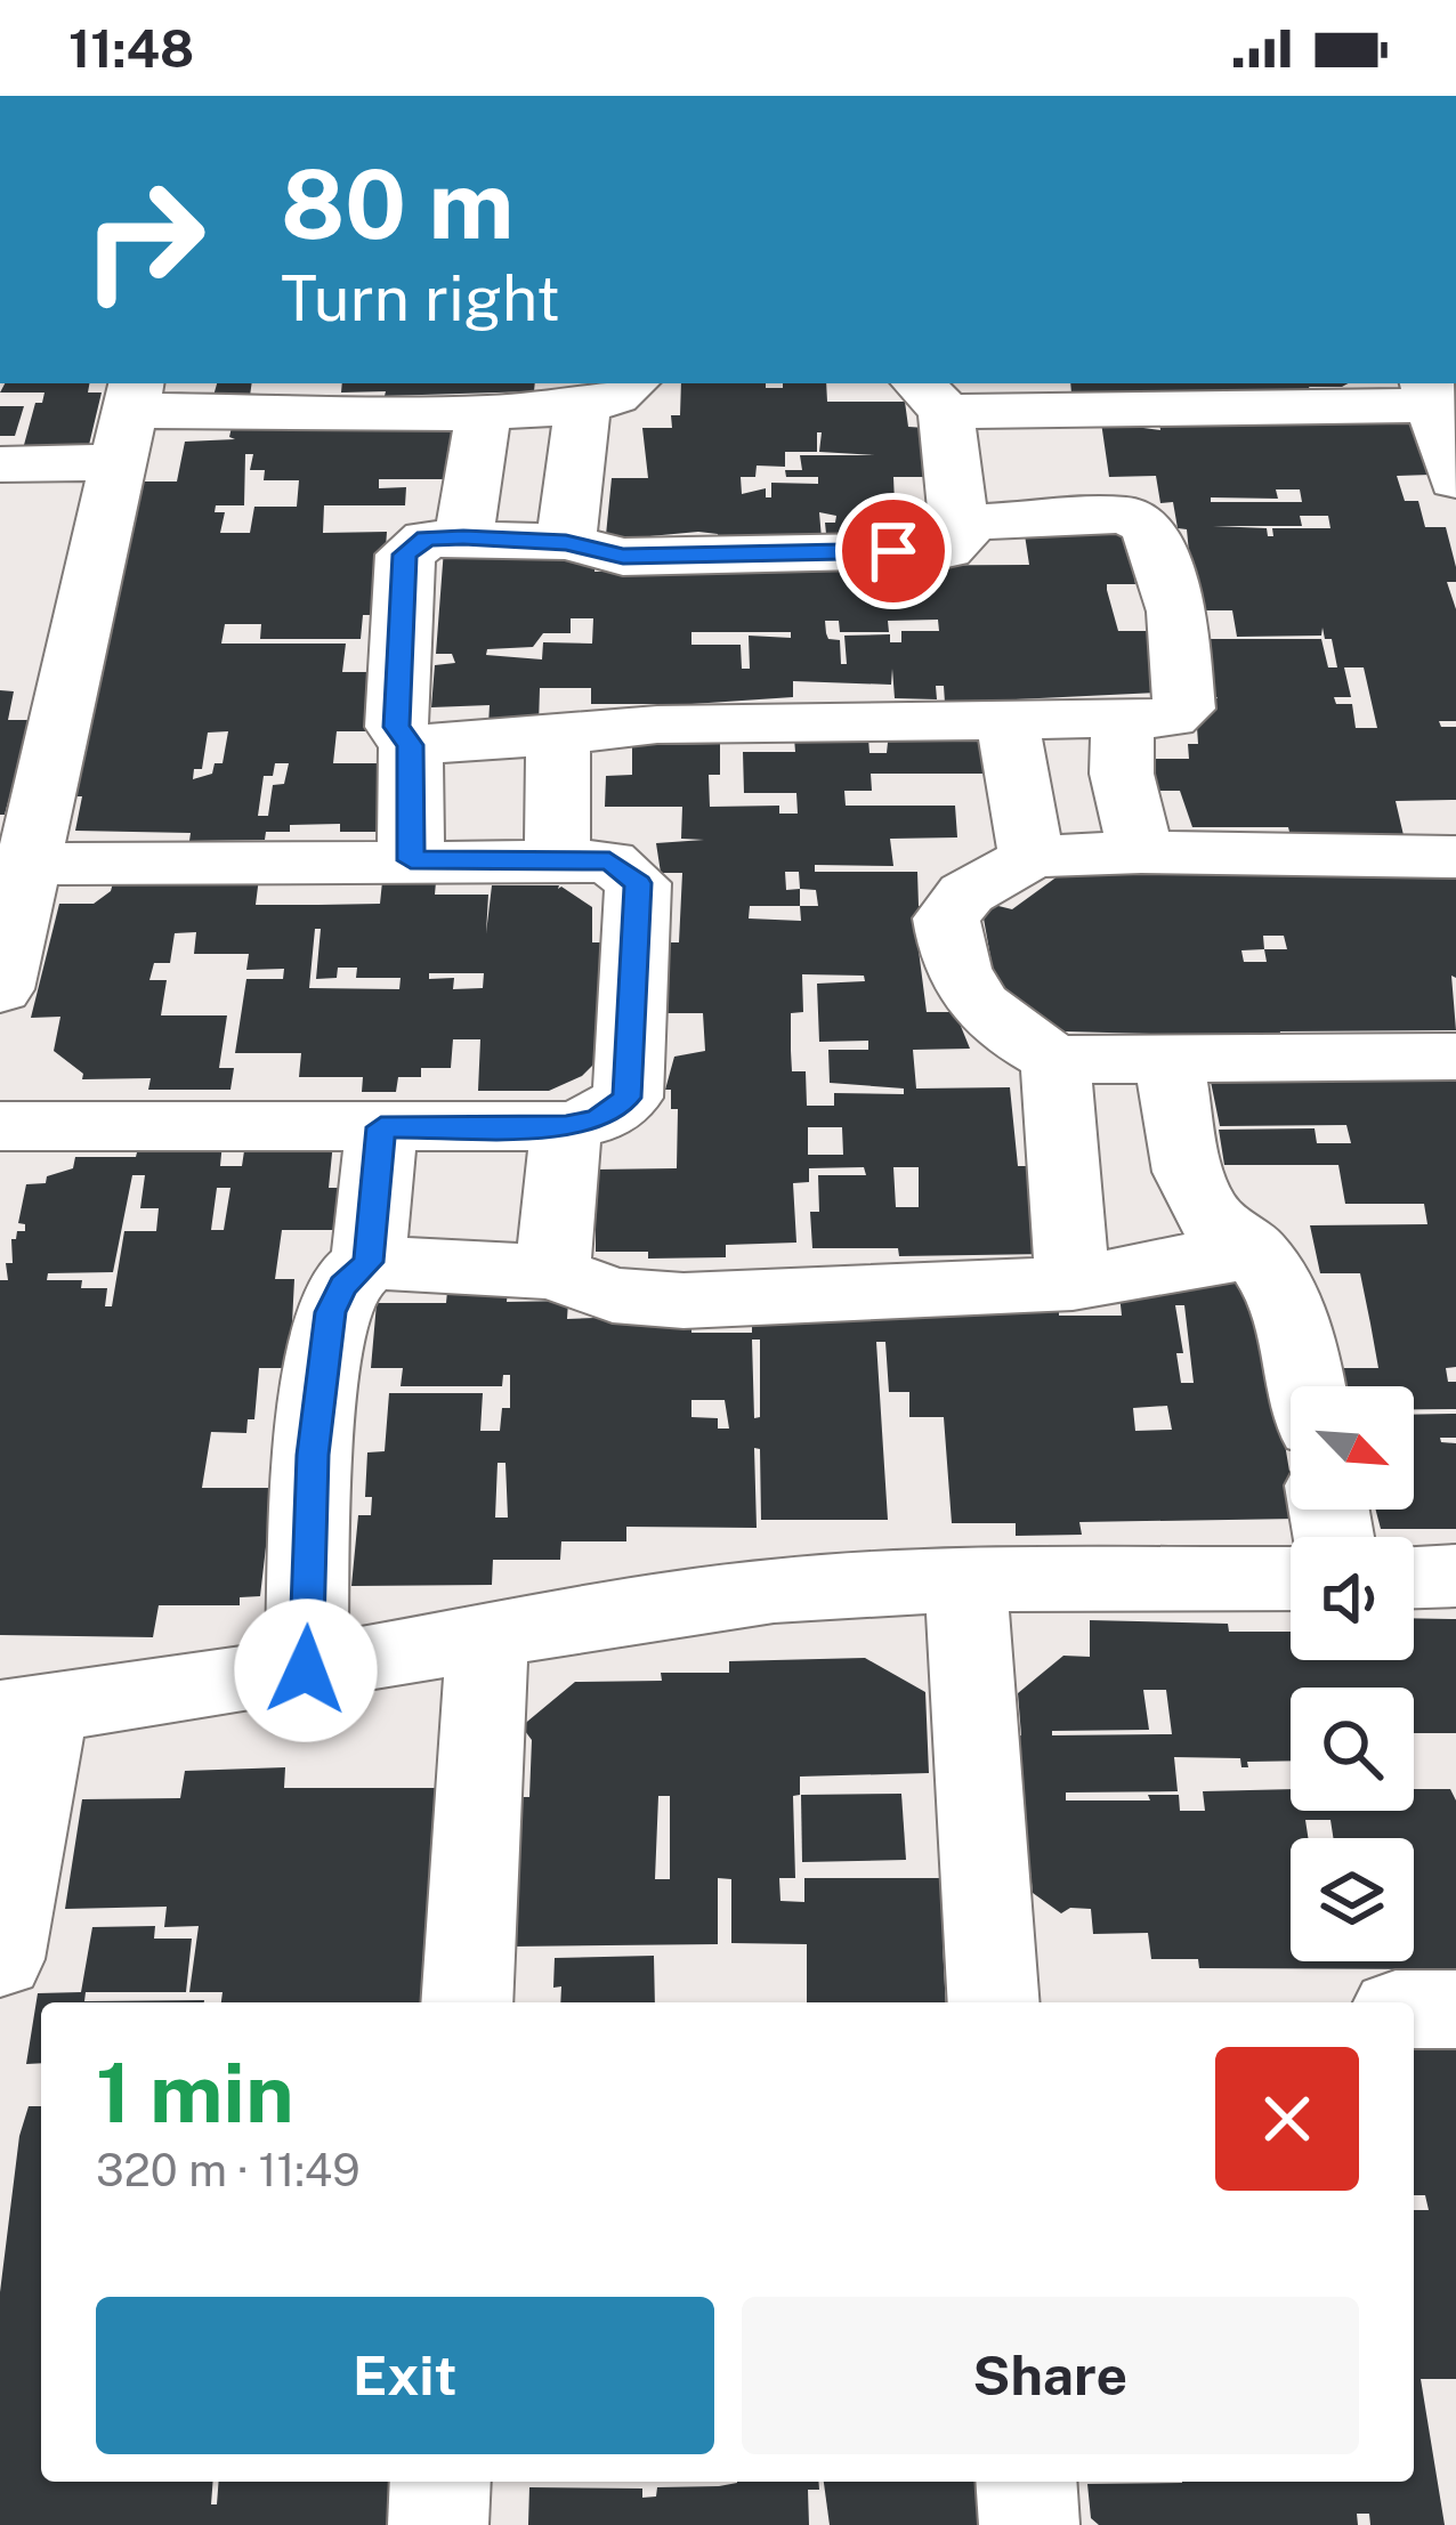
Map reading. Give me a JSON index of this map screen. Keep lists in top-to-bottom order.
{
  "north": "bottom right",
  "page": {
    "status": "11:48",
    "turn": ["80 m", "Turn right"],
    "heading": ["1 min", "320 m · 11:49"],
    "buttons": ["Exit", "Share"]
  }
}
